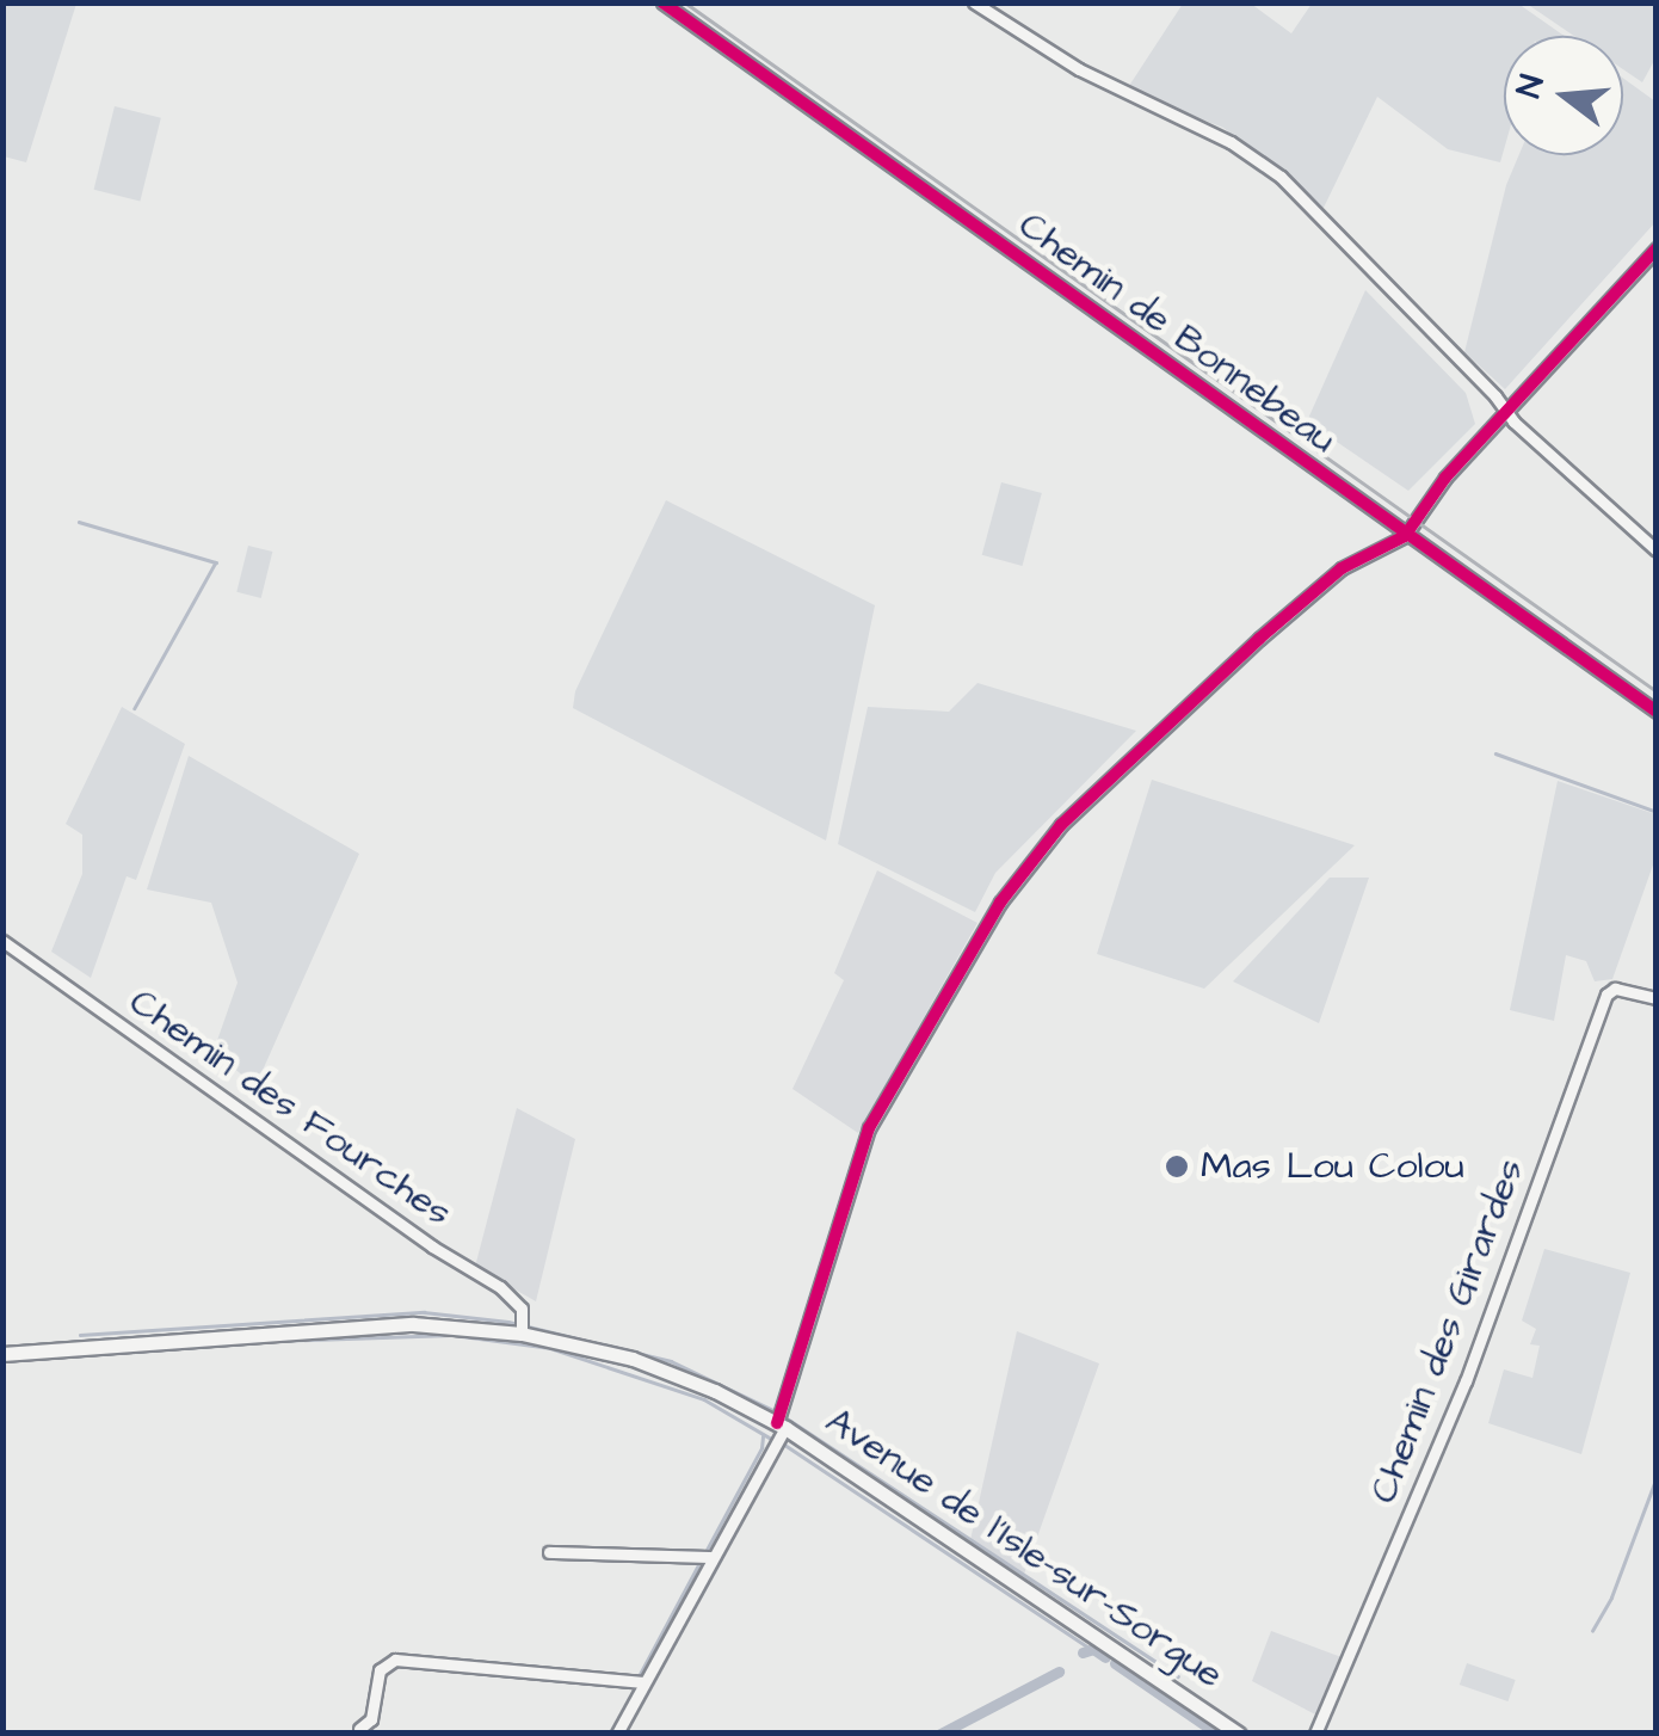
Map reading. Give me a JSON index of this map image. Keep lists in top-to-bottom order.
{
  "streets": {
    "main road": ["Avenue de l'Isle-sur-Sorgue"],
    "street": ["Chemin de Bonnebeau", "Chemin des Fourches", "Chemin des Girardes"]
  },
  "crossings": [
    ["Chemin des Fourches", "Avenue de l'Isle-sur-Sorgue"]
  ],
  "places": ["Mas Lou Colou"],
  "north": "left"
}
